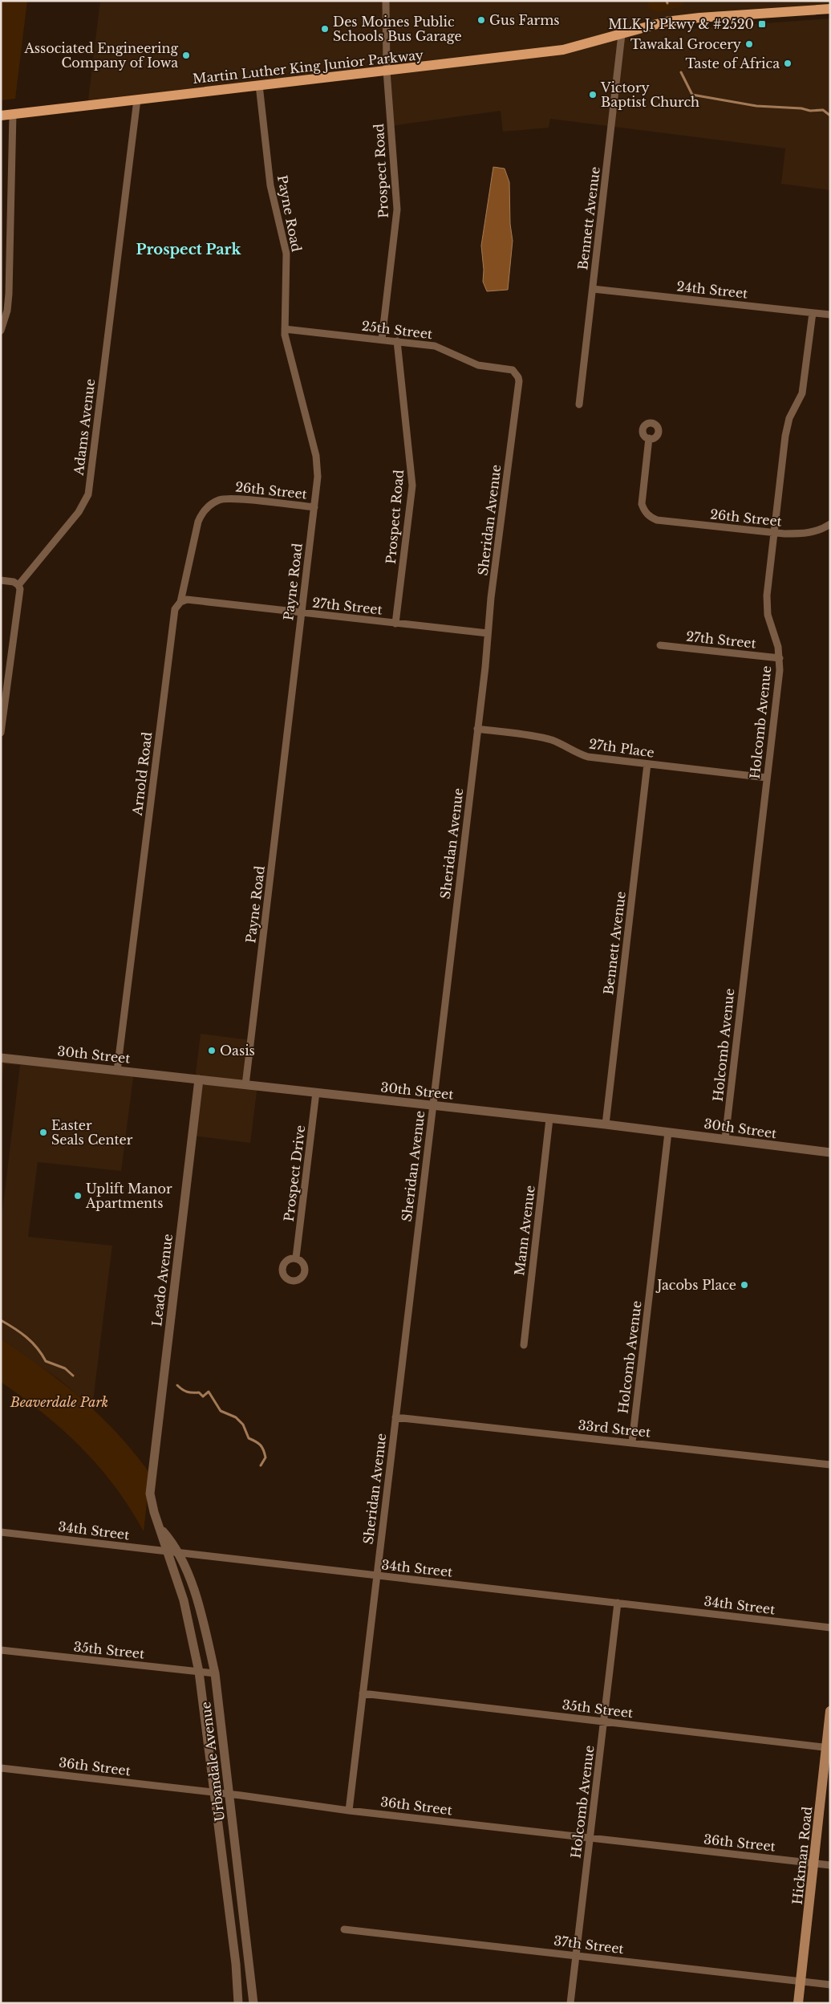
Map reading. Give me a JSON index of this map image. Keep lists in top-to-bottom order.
{
  "streets": {
    "main road": ["Martin Luther King Junior Parkway", "Hickman Road"],
    "street": [
      "Prospect Road",
      "Payne Road",
      "Bennett Avenue",
      "24th Street",
      "25th Street",
      "Adams Avenue",
      "26th Street",
      "Sheridan Avenue",
      "27th Street",
      "Holcomb Avenue",
      "27th Place",
      "Arnold Road",
      "30th Street",
      "Prospect Drive",
      "Mann Avenue",
      "Leado Avenue",
      "33rd Street",
      "34th Street",
      "35th Street",
      "Urbandale Avenue",
      "36th Street",
      "37th Street"
    ]
  },
  "crossings": [
    ["Martin Luther King Junior Parkway", "Prospect Road"],
    ["Martin Luther King Junior Parkway", "Payne Road"],
    ["Martin Luther King Junior Parkway", "Bennett Avenue"],
    ["Martin Luther King Junior Parkway", "Adams Avenue"],
    ["Prospect Road", "25th Street"],
    ["Prospect Road", "27th Street"],
    ["Payne Road", "25th Street"],
    ["Payne Road", "26th Street"],
    ["Payne Road", "27th Street"],
    ["Payne Road", "30th Street"],
    ["Bennett Avenue", "24th Street"],
    ["Bennett Avenue", "27th Place"],
    ["Bennett Avenue", "30th Street"],
    ["24th Street", "Holcomb Avenue"],
    ["25th Street", "Sheridan Avenue"],
    ["26th Street", "Holcomb Avenue"],
    ["26th Street", "Arnold Road"],
    ["Sheridan Avenue", "27th Street"],
    ["Sheridan Avenue", "27th Place"],
    ["Sheridan Avenue", "30th Street"],
    ["Sheridan Avenue", "33rd Street"],
    ["Sheridan Avenue", "34th Street"],
    ["Sheridan Avenue", "35th Street"],
    ["Sheridan Avenue", "36th Street"],
    ["27th Street", "Holcomb Avenue"],
    ["27th Street", "Arnold Road"],
    ["Holcomb Avenue", "27th Place"],
    ["Holcomb Avenue", "30th Street"],
    ["Holcomb Avenue", "33rd Street"],
    ["Holcomb Avenue", "34th Street"],
    ["Holcomb Avenue", "35th Street"],
    ["Holcomb Avenue", "36th Street"],
    ["Holcomb Avenue", "37th Street"],
    ["Arnold Road", "30th Street"],
    ["30th Street", "Prospect Drive"],
    ["30th Street", "Mann Avenue"],
    ["30th Street", "Leado Avenue"],
    ["Leado Avenue", "Urbandale Avenue"],
    ["34th Street", "Urbandale Avenue"],
    ["35th Street", "Urbandale Avenue"],
    ["35th Street", "Hickman Road"],
    ["Urbandale Avenue", "36th Street"],
    ["36th Street", "Hickman Road"],
    ["Hickman Road", "37th Street"]
  ],
  "districts": ["Prospect Park"],
  "parks": ["Beaverdale Park"],
  "places": {
    "other": [
      "Gus Farms",
      "Des Moines Public Schools Bus Garage",
      "Tawakal Grocery",
      "Associated Engineering Company of Iowa",
      "Taste of Africa",
      "Victory Baptist Church",
      "Oasis",
      "Easter Seals Center",
      "Uplift Manor Apartments",
      "Jacobs Place"
    ],
    "transit": ["MLK Jr Pkwy & #2520"]
  }
}
